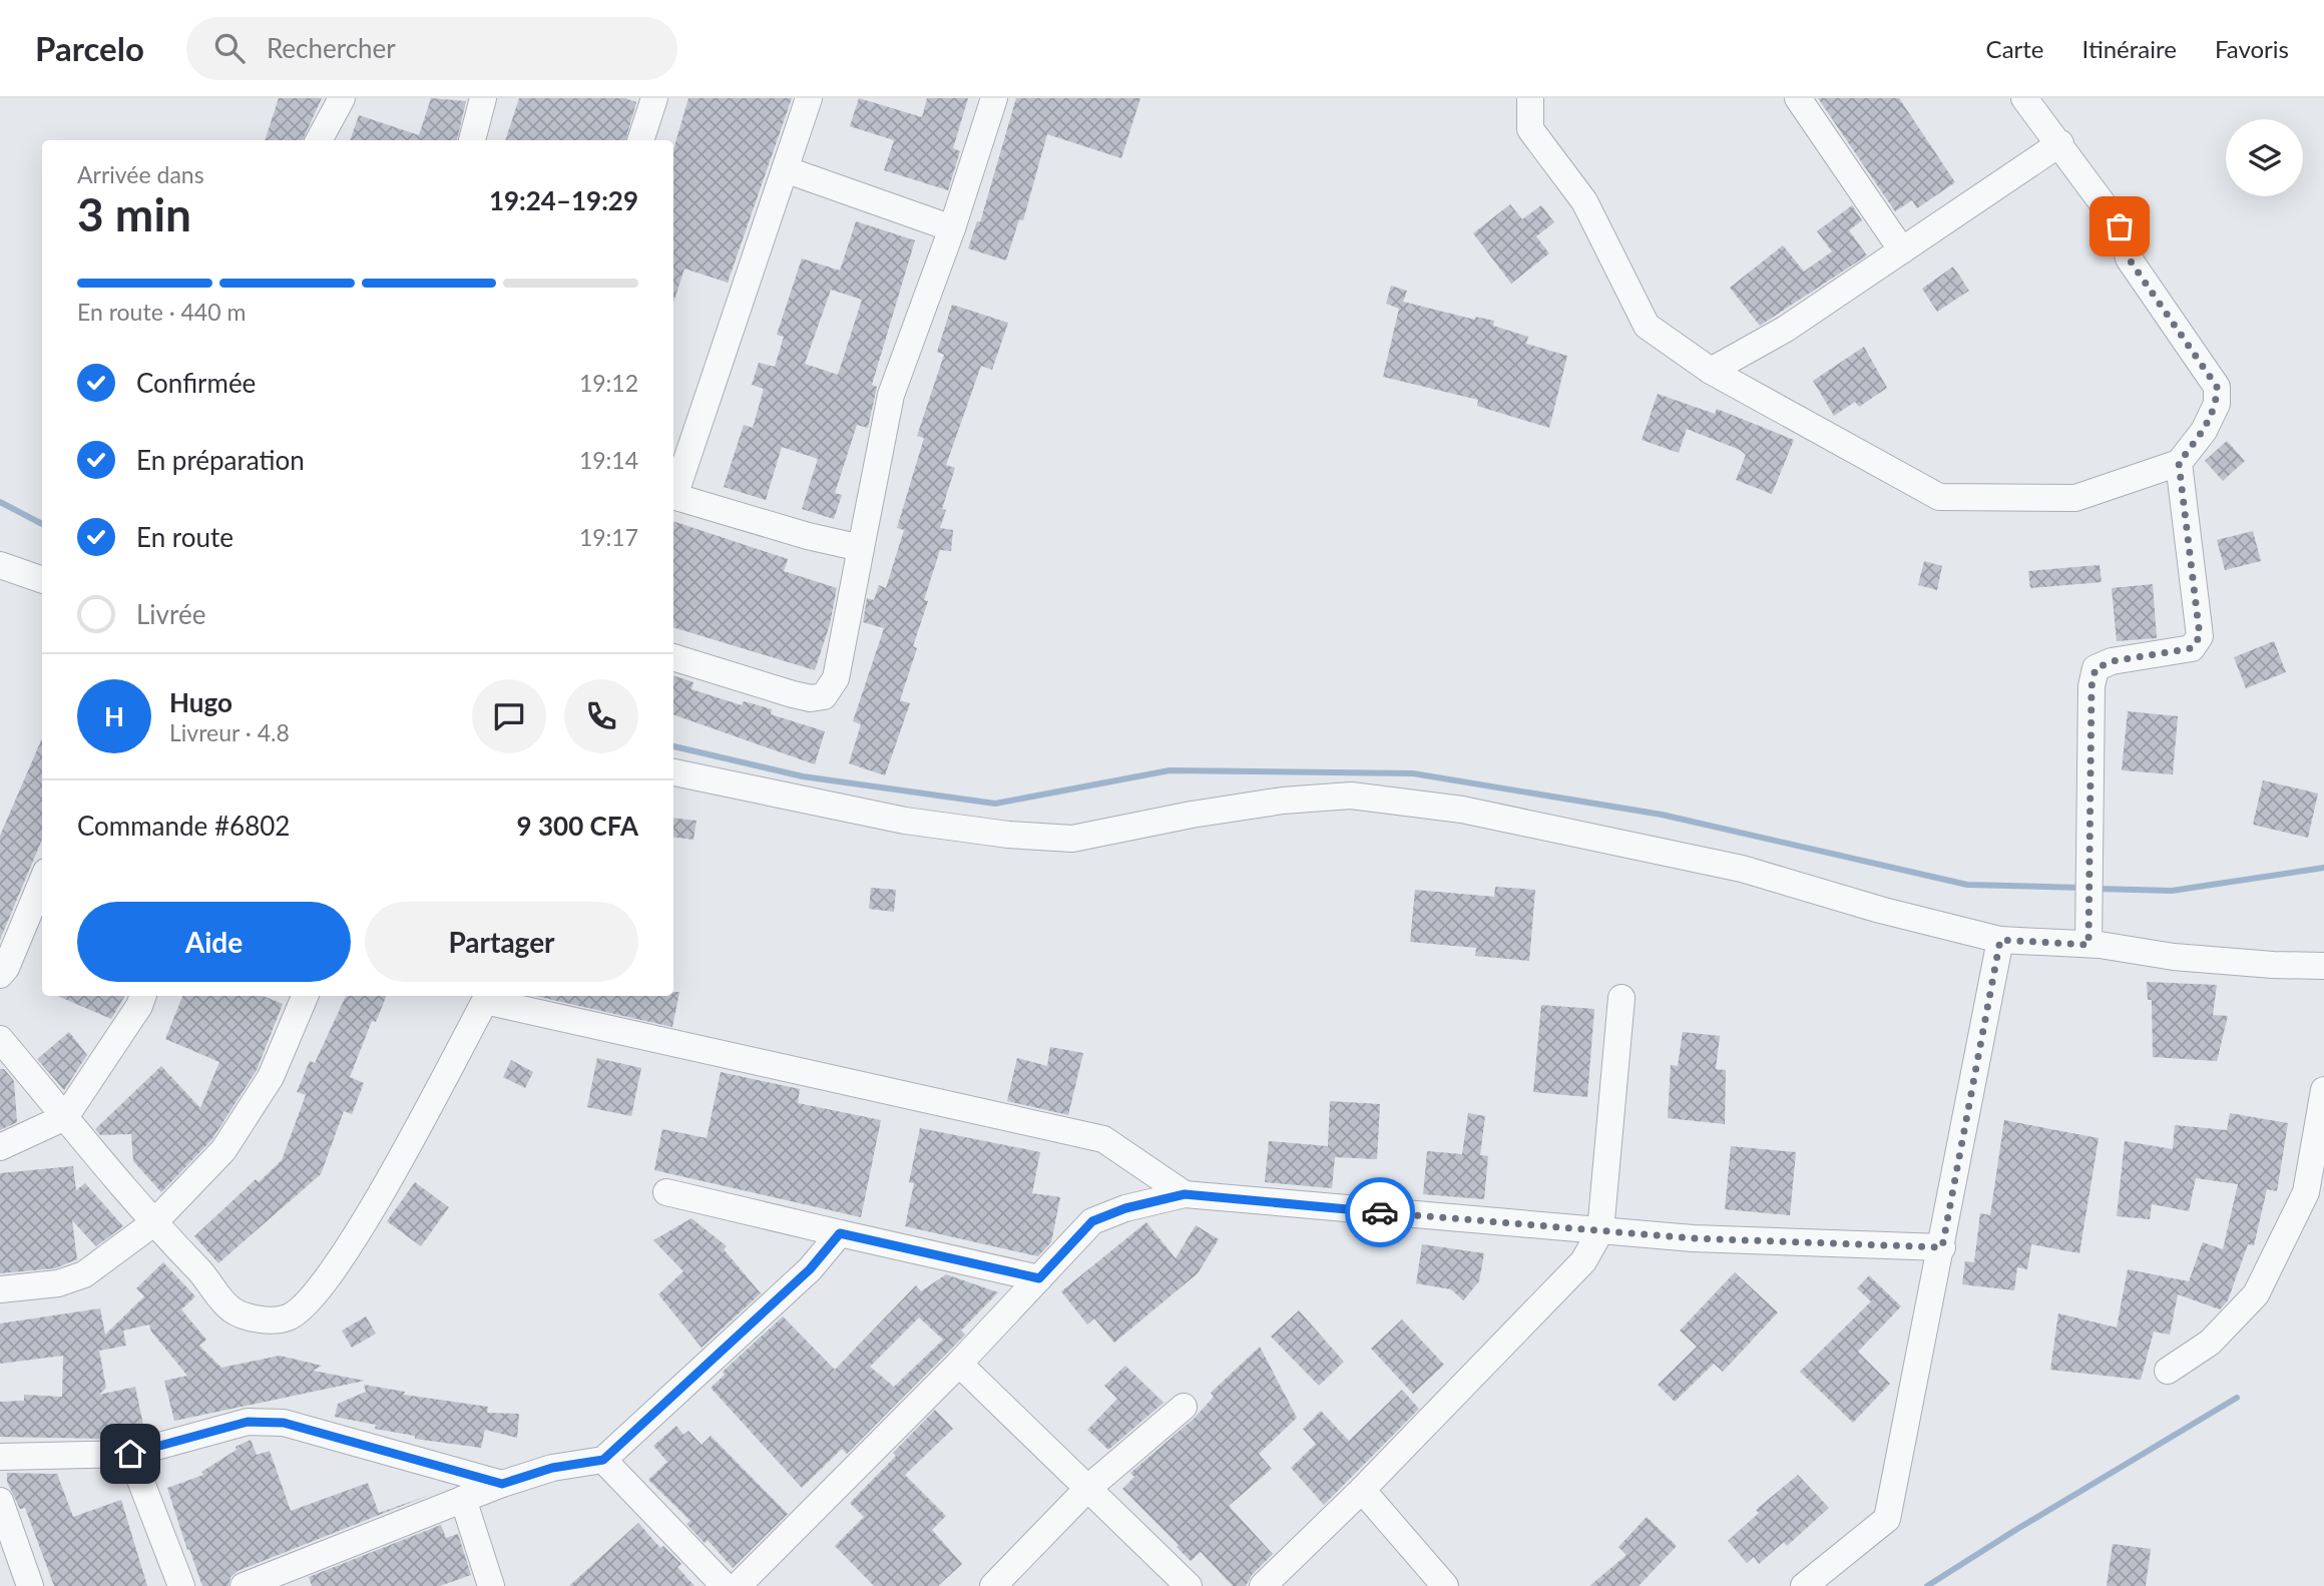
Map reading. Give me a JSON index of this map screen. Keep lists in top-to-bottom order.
{
  "page": {
    "header": "Parcelo",
    "search": "Rechercher",
    "nav": ["Carte", "Itinéraire", "Favoris"],
    "heading": ["3 min", "Arrivée dans", "19:24–19:29"],
    "panel": [
      "Hugo",
      "Livreur · 4.8",
      "Commande #6802",
      "9 300 CFA"
    ],
    "bar": "En route · 440 m",
    "list": [
      ["Confirmée", "19:12"],
      ["En préparation", "19:14"],
      ["En route", "19:17"],
      "Livrée"
    ],
    "round": "H",
    "buttons": ["Aide", "Partager"]
  }
}
